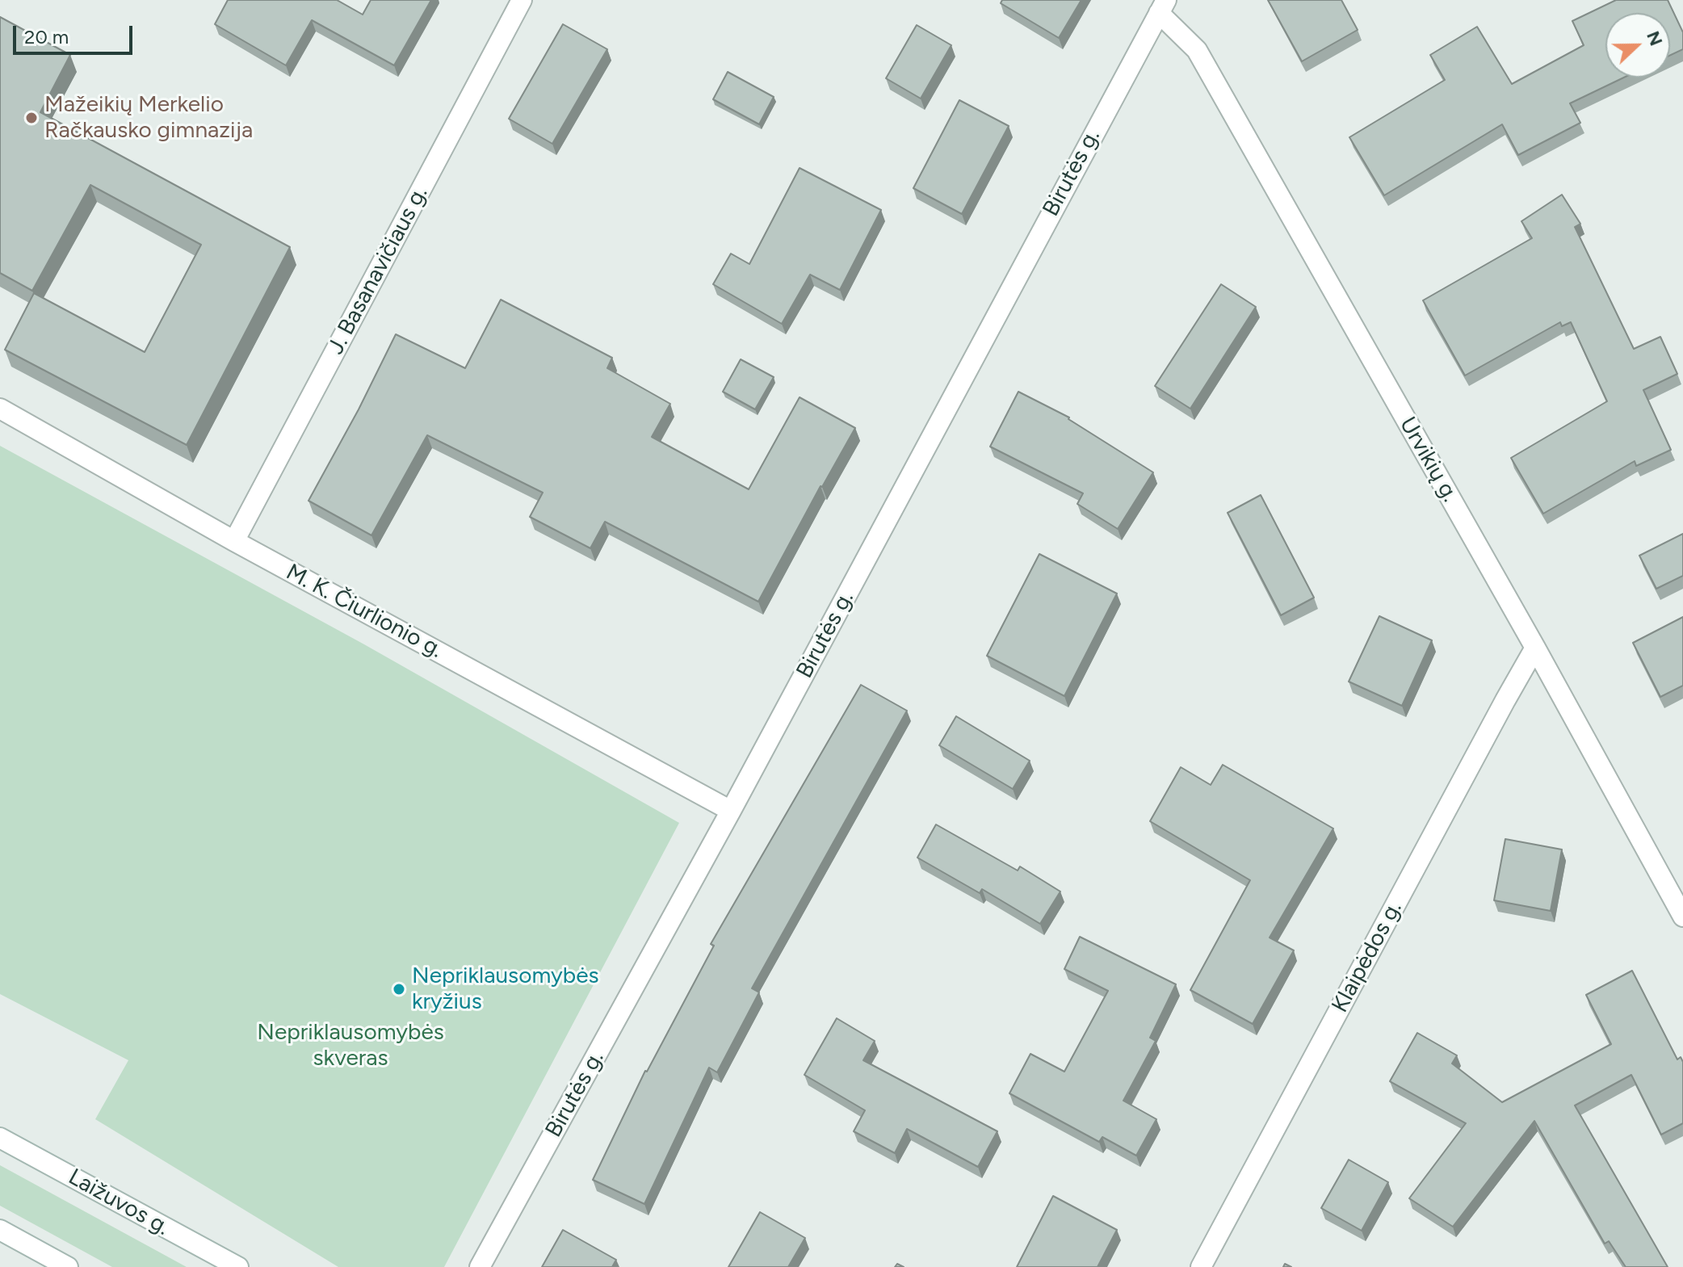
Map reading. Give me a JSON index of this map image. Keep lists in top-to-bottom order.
{
  "streets": {
    "street": [
      "Birutės g.",
      "J. Basanavičiaus g.",
      "Urvikių g.",
      "M. K. Čiurlionio g.",
      "Klaipėdos g.",
      "Laižuvos g."
    ]
  },
  "crossings": [
    ["Birutės g.", "Urvikių g."],
    ["Birutės g.", "M. K. Čiurlionio g."],
    ["J. Basanavičiaus g.", "M. K. Čiurlionio g."],
    ["Urvikių g.", "Klaipėdos g."]
  ],
  "parks": ["Nepriklausomybės skveras"],
  "places": ["Mažeikių Merkelio Račkausko gimnazija", "Nepriklausomybės kryžius"],
  "scale_bar": "20 m",
  "north": "right"
}
